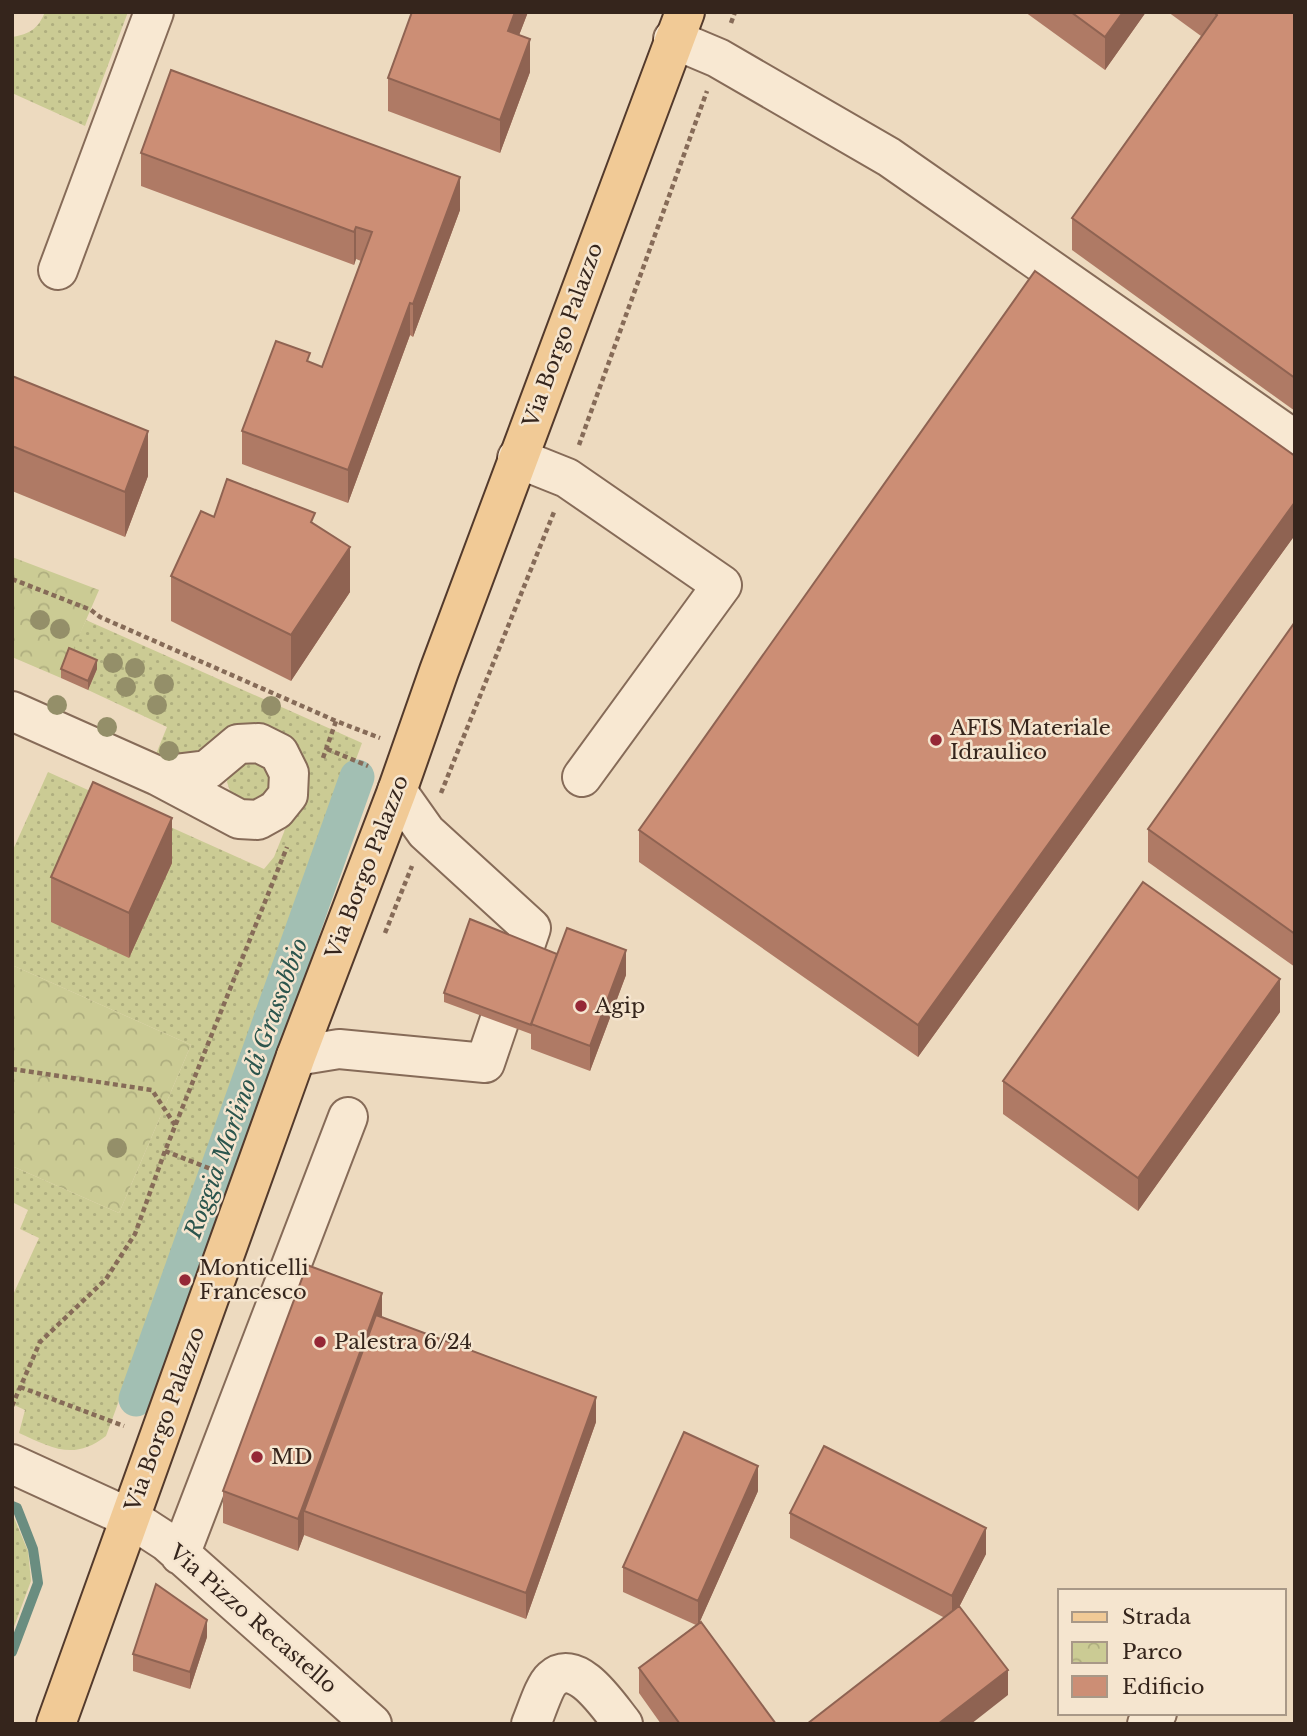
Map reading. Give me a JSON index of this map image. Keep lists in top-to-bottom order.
{
  "streets": {
    "main road": ["Via Borgo Palazzo"],
    "street": ["Via Pizzo Recastello"]
  },
  "crossings": [
    ["Via Borgo Palazzo", "Via Pizzo Recastello"]
  ],
  "water": ["Roggia Morlino di Grassobbio"],
  "places": [
    "AFIS Materiale Idraulico",
    "Agip",
    "Monticelli Francesco",
    "Palestra 6/24",
    "MD"
  ],
  "legend": ["Strada", "Parco", "Edificio"]
}
